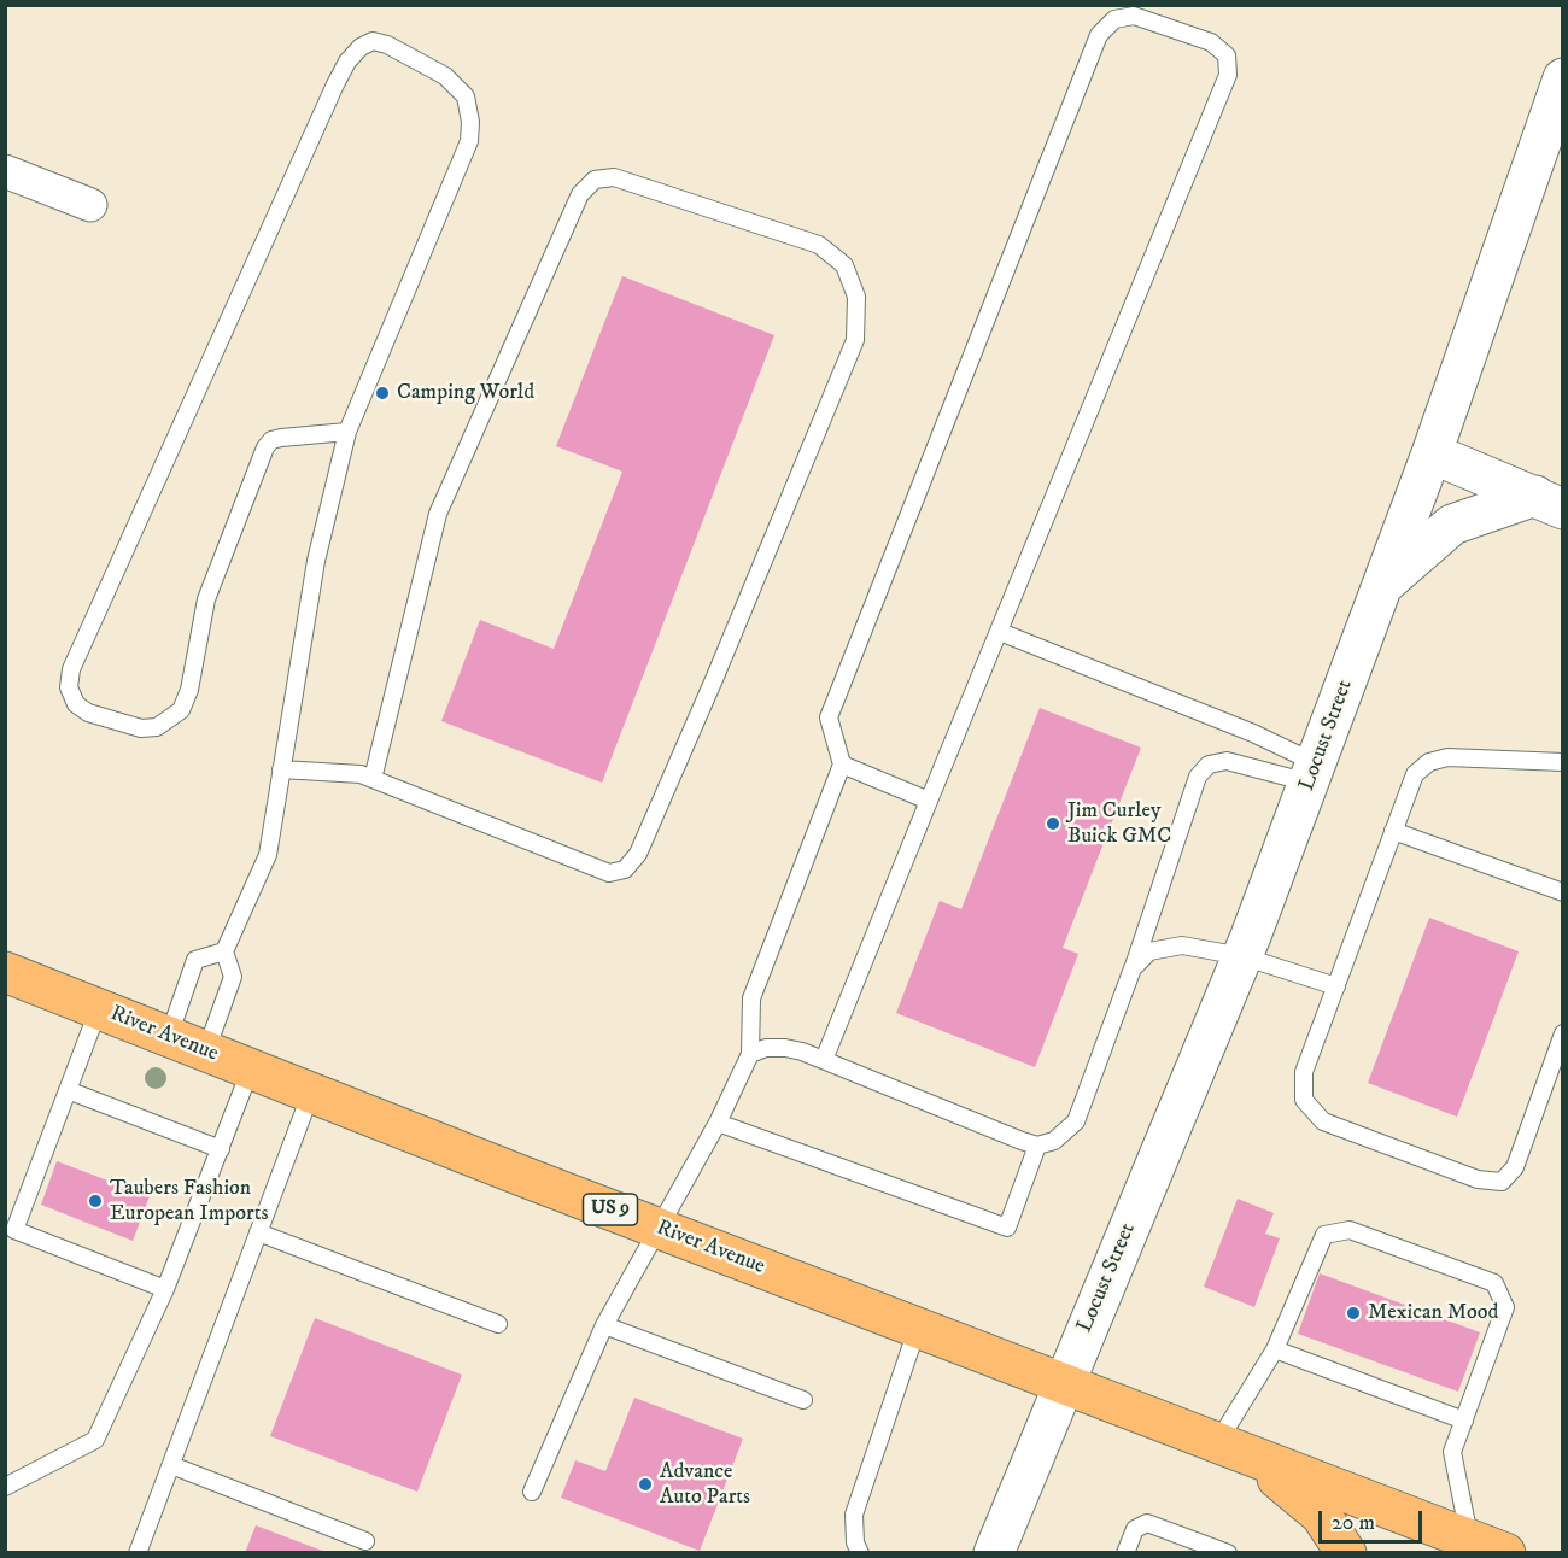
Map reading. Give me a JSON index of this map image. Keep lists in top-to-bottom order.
{
  "streets": {
    "highway": ["River Avenue", "US 9"],
    "street": ["Locust Street"]
  },
  "crossings": [
    ["Locust Street", "River Avenue"],
    ["River Avenue", "US 9"]
  ],
  "places": [
    "Camping World",
    "Jim Curley Buick GMC",
    "Taubers Fashion European Imports",
    "Mexican Mood",
    "Advance Auto Parts"
  ],
  "scale_bar": "20 m"
}
